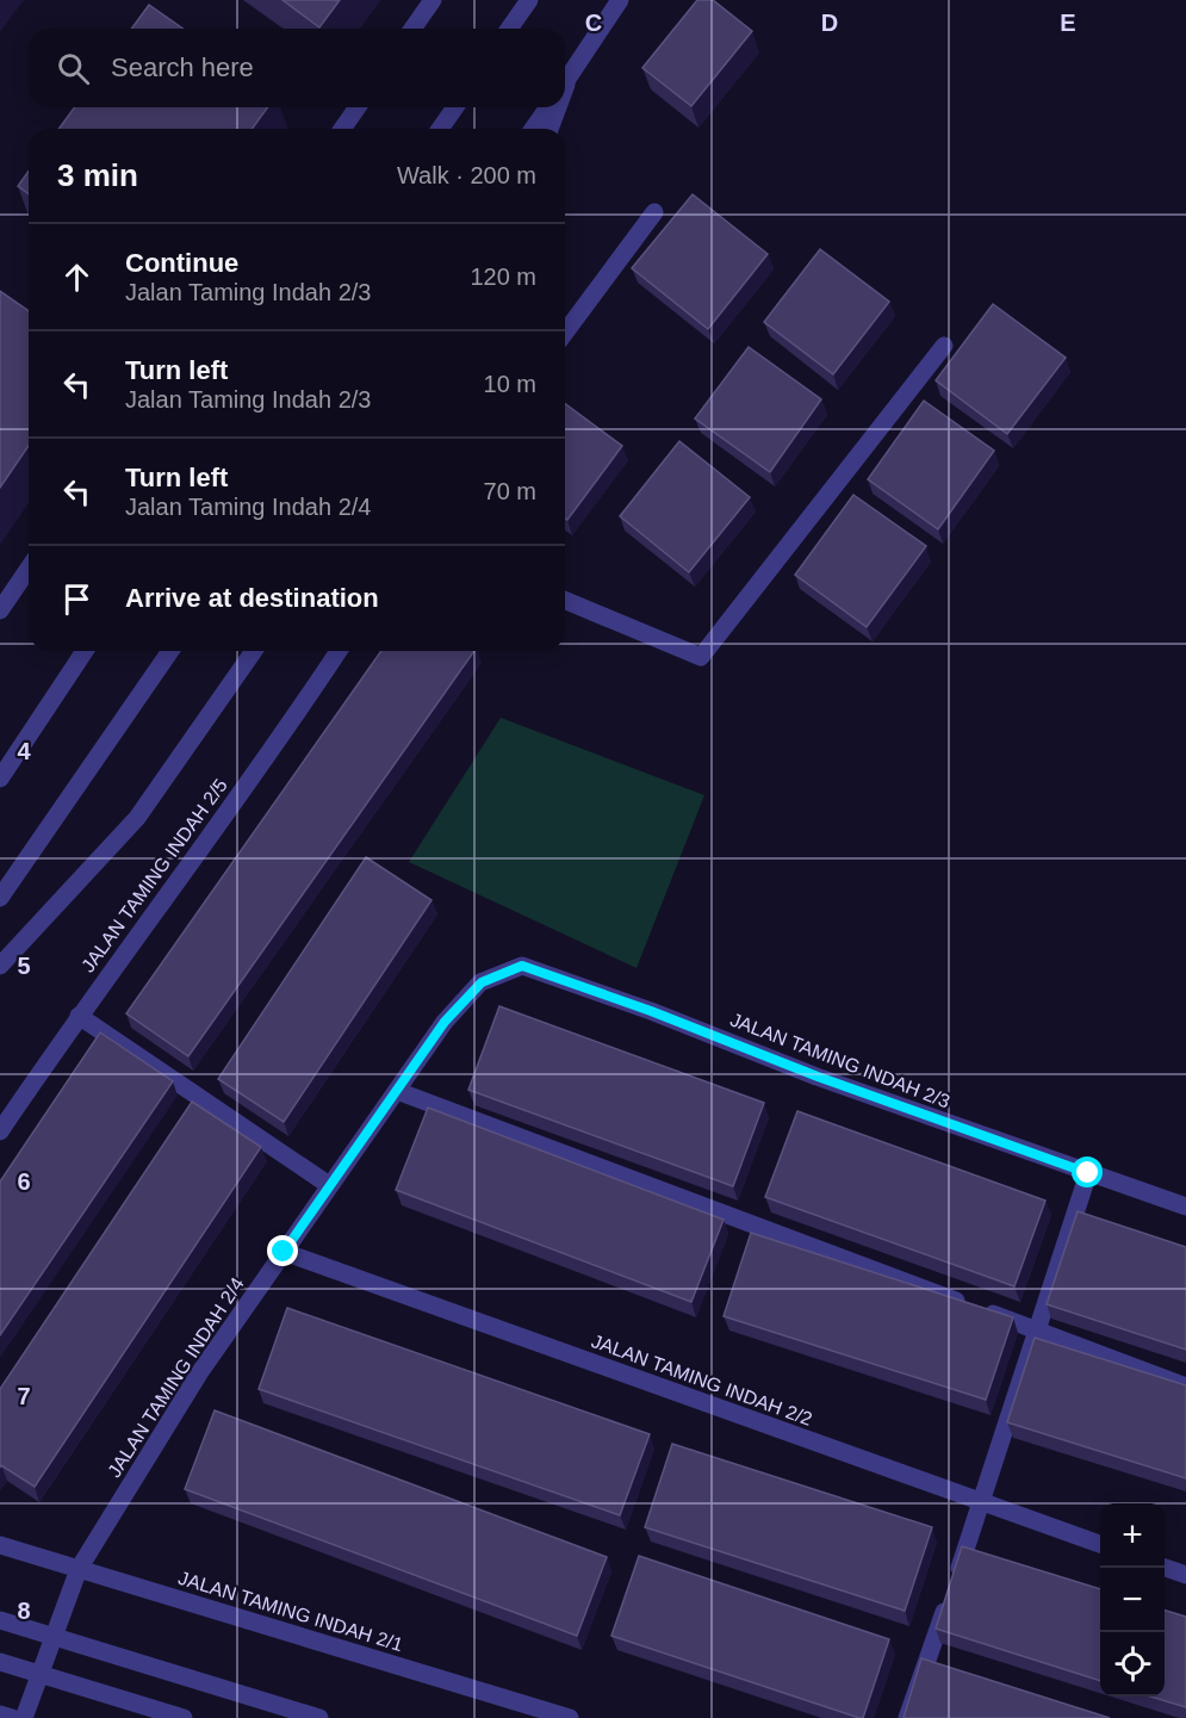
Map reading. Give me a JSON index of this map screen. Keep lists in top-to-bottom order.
{
  "streets": {
    "street": [
      "JALAN TAMING INDAH 2/5",
      "JALAN TAMING INDAH 2/3",
      "JALAN TAMING INDAH 2/4",
      "JALAN TAMING INDAH 2/2",
      "JALAN TAMING INDAH 2/1"
    ]
  },
  "crossings": [
    ["JALAN TAMING INDAH 2/3", "JALAN TAMING INDAH 2/4"],
    ["JALAN TAMING INDAH 2/4", "JALAN TAMING INDAH 2/2"],
    ["JALAN TAMING INDAH 2/4", "JALAN TAMING INDAH 2/1"]
  ],
  "page": {
    "search": "Search here",
    "heading": ["3 min", "Walk · 200 m"],
    "list": [
      ["Continue", "Jalan Taming Indah 2/3", "120 m"],
      ["Turn left", "Jalan Taming Indah 2/3", "10 m"],
      ["Turn left", "Jalan Taming Indah 2/4", "70 m"],
      "Arrive at destination"
    ],
    "map_buttons": ["+", "−"]
  },
  "grid": {
    "columns": ["C", "D", "E"],
    "rows": [
      "4",
      "5",
      "6",
      "7",
      "8"
    ]
  }
}
